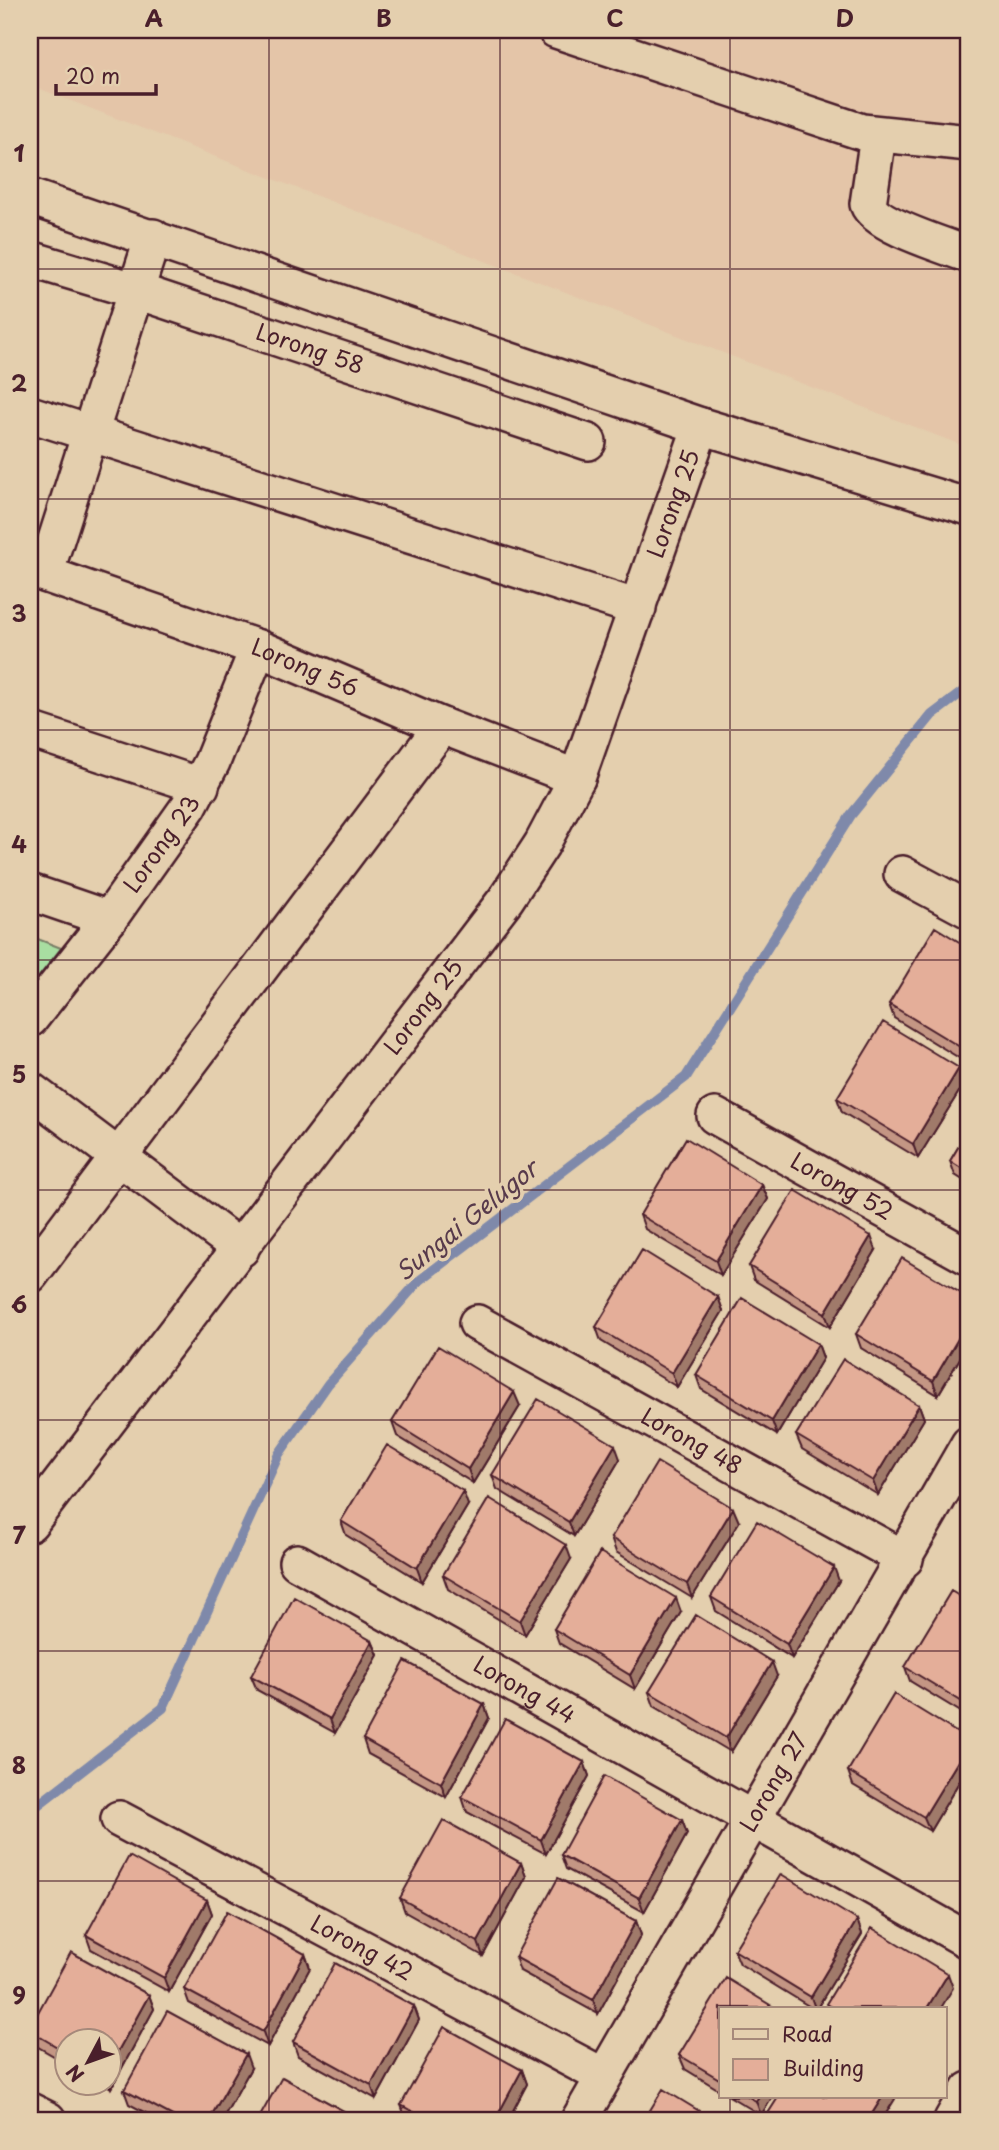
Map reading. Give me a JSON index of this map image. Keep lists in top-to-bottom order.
{
  "streets": {
    "street": [
      "Lorong 58",
      "Lorong 25",
      "Lorong 56",
      "Lorong 23",
      "Lorong 52",
      "Lorong 48",
      "Lorong 44",
      "Lorong 27",
      "Lorong 42"
    ]
  },
  "crossings": [
    ["Lorong 25", "Lorong 56"],
    ["Lorong 56", "Lorong 23"],
    ["Lorong 48", "Lorong 27"],
    ["Lorong 44", "Lorong 27"],
    ["Lorong 27", "Lorong 42"]
  ],
  "water": ["Sungai Gelugor"],
  "legend": ["Road", "Building"],
  "scale_bar": "20 m",
  "north": "bottom left",
  "grid": {
    "columns": [
      "A",
      "B",
      "C",
      "D"
    ],
    "rows": [
      "1",
      "2",
      "3",
      "4",
      "5",
      "6",
      "7",
      "8",
      "9"
    ]
  }
}
